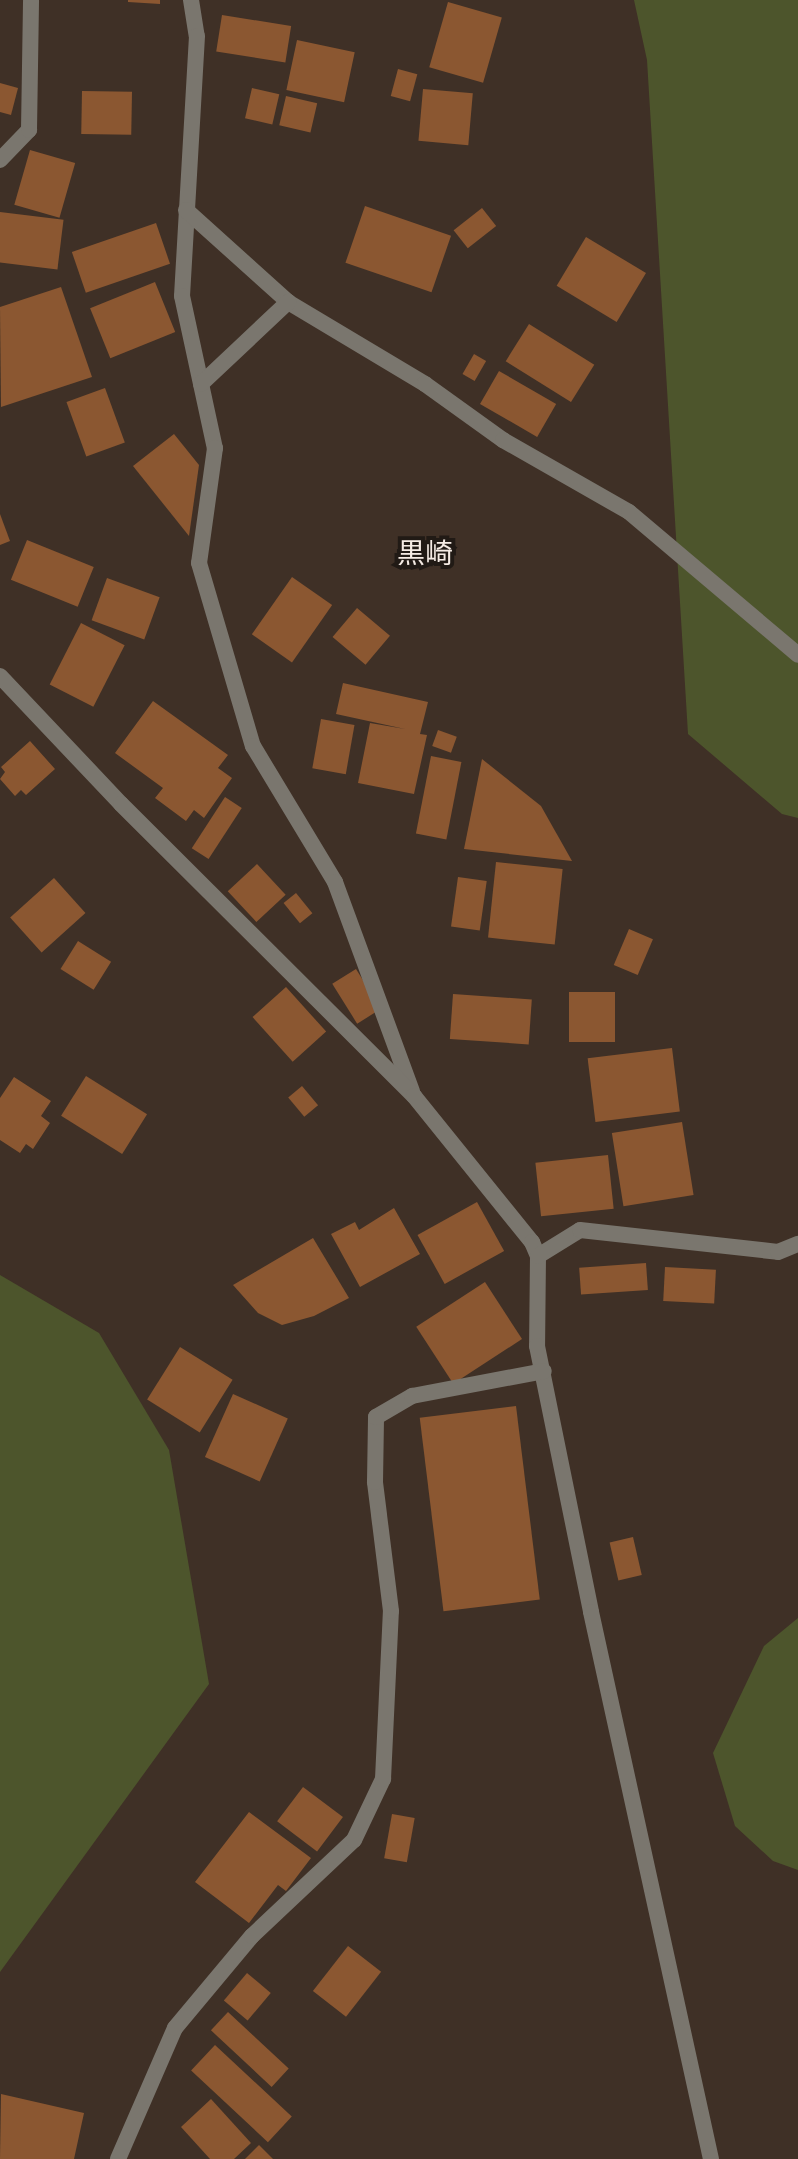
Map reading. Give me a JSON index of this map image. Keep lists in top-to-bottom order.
{
  "districts": ["黒崎"]
}
